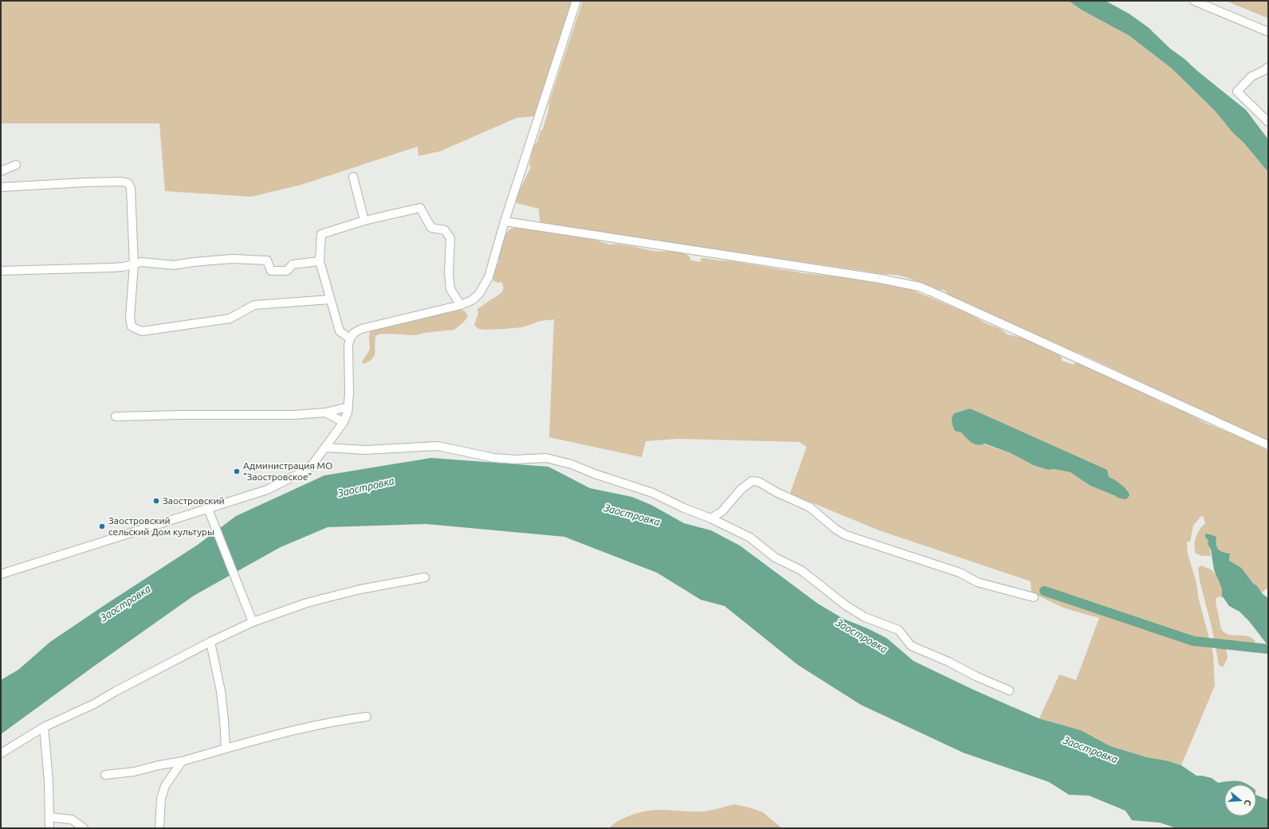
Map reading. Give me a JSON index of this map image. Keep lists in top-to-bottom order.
{
  "water": ["Заостровка"],
  "places": ["Администрация МО \"Заостровское\"", "Заостровский", "Заостровский сельский Дом культуры"],
  "north": "right"
}
